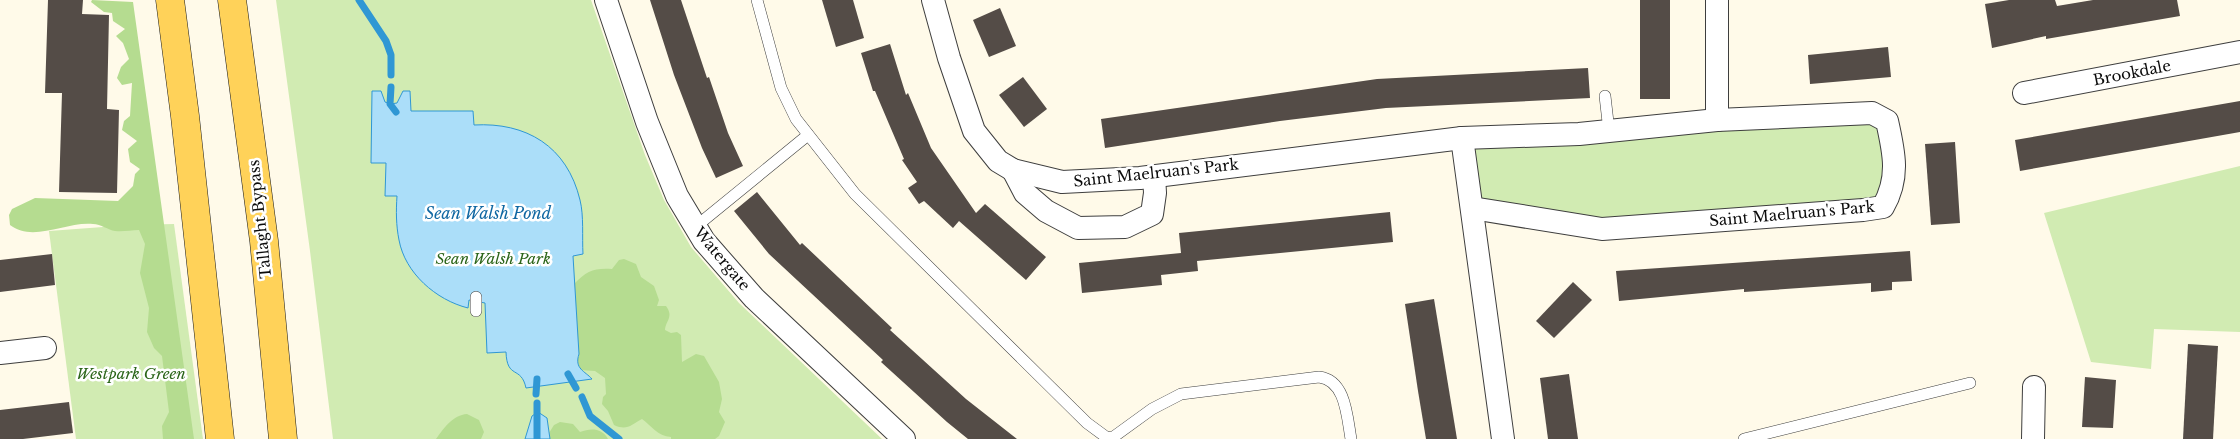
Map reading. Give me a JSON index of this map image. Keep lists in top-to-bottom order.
{
  "streets": {
    "main road": ["Tallaght Bypass"],
    "street": ["Brookdale", "Saint Maelruan's Park", "Watergate"]
  },
  "water": ["Sean Walsh Pond"],
  "parks": ["Sean Walsh Park", "Westpark Green"]
}
